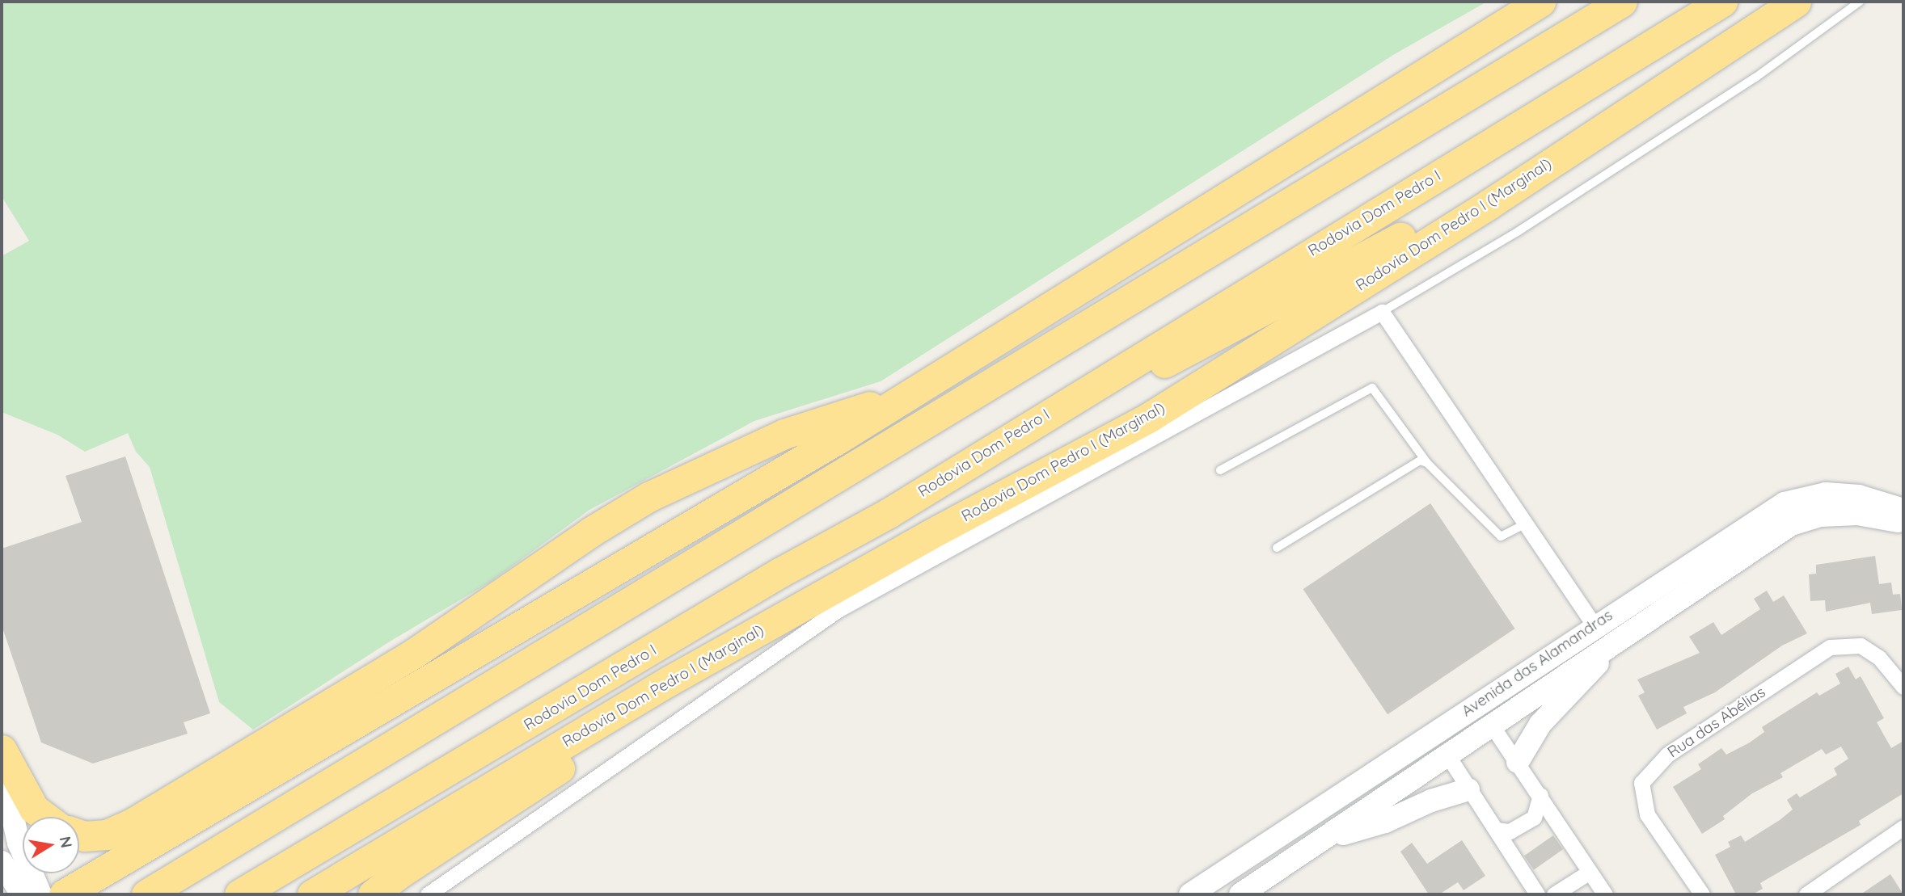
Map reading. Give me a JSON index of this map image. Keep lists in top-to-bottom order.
{
  "streets": {
    "highway": ["Rodovia Dom Pedro I", "Rodovia Dom Pedro I (Marginal)"],
    "street": ["Avenida das Alamandras", "Rua das Abélias"]
  },
  "north": "right"
}
